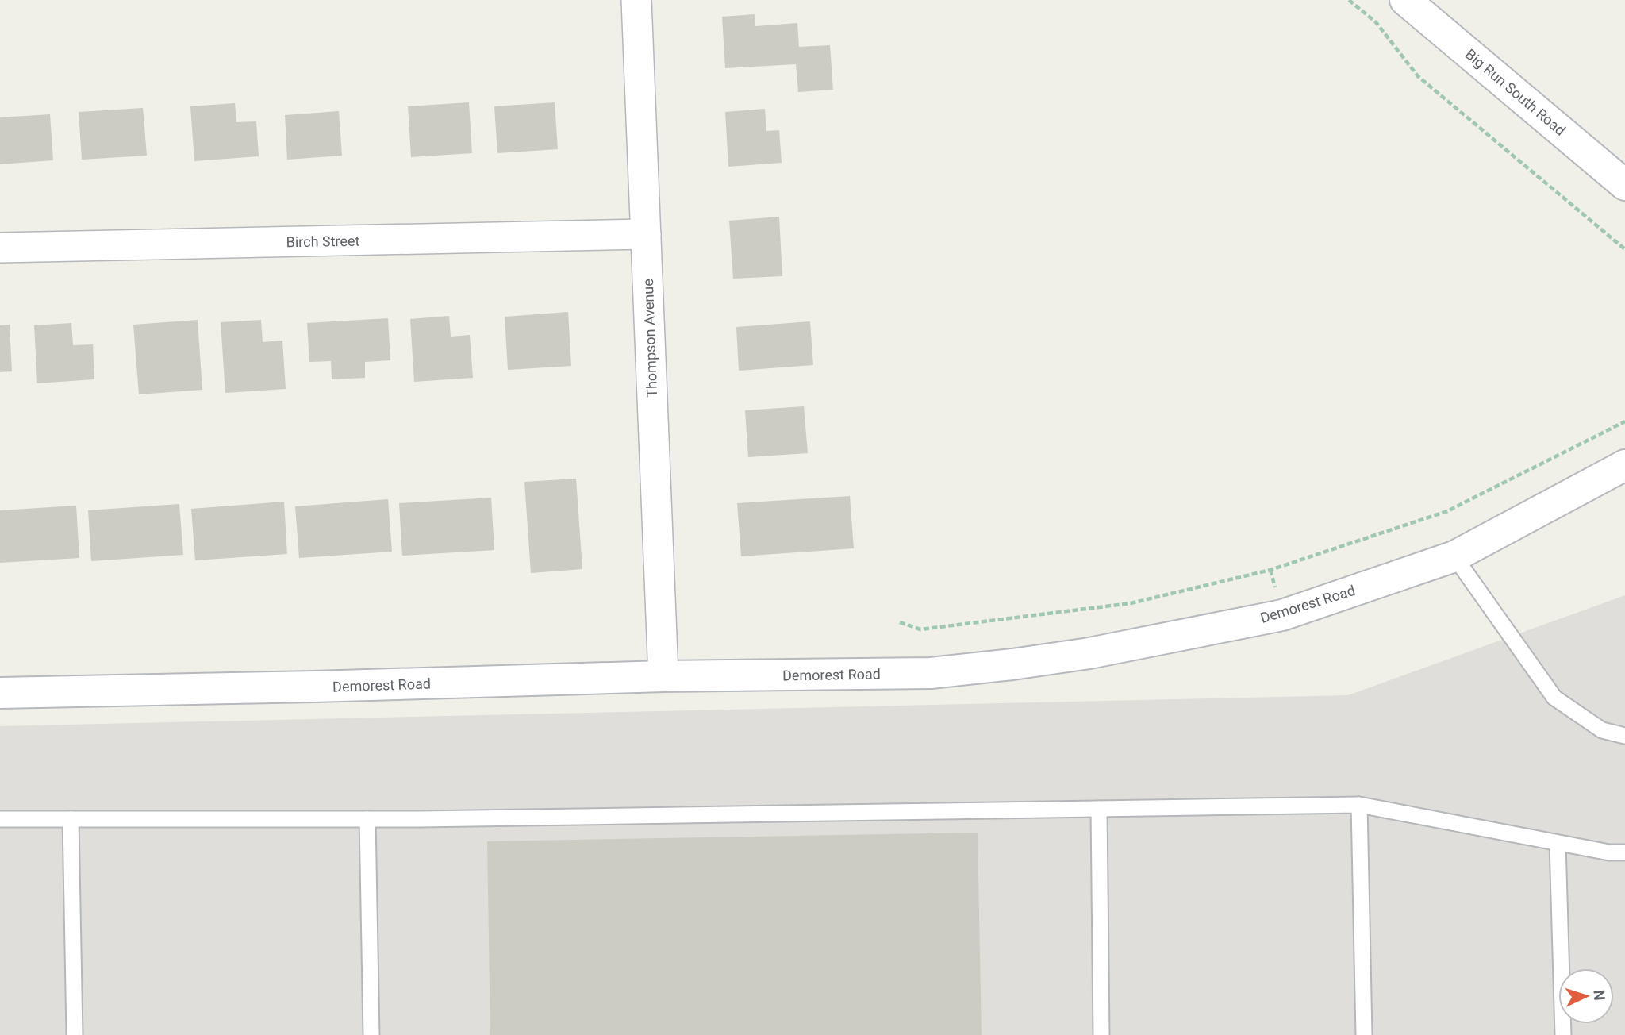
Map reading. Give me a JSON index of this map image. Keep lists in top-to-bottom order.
{
  "streets": {
    "street": [
      "Big Run South Road",
      "Birch Street",
      "Thompson Avenue",
      "Demorest Road"
    ]
  },
  "crossings": [
    ["Birch Street", "Thompson Avenue"],
    ["Thompson Avenue", "Demorest Road"]
  ],
  "north": "right"
}
